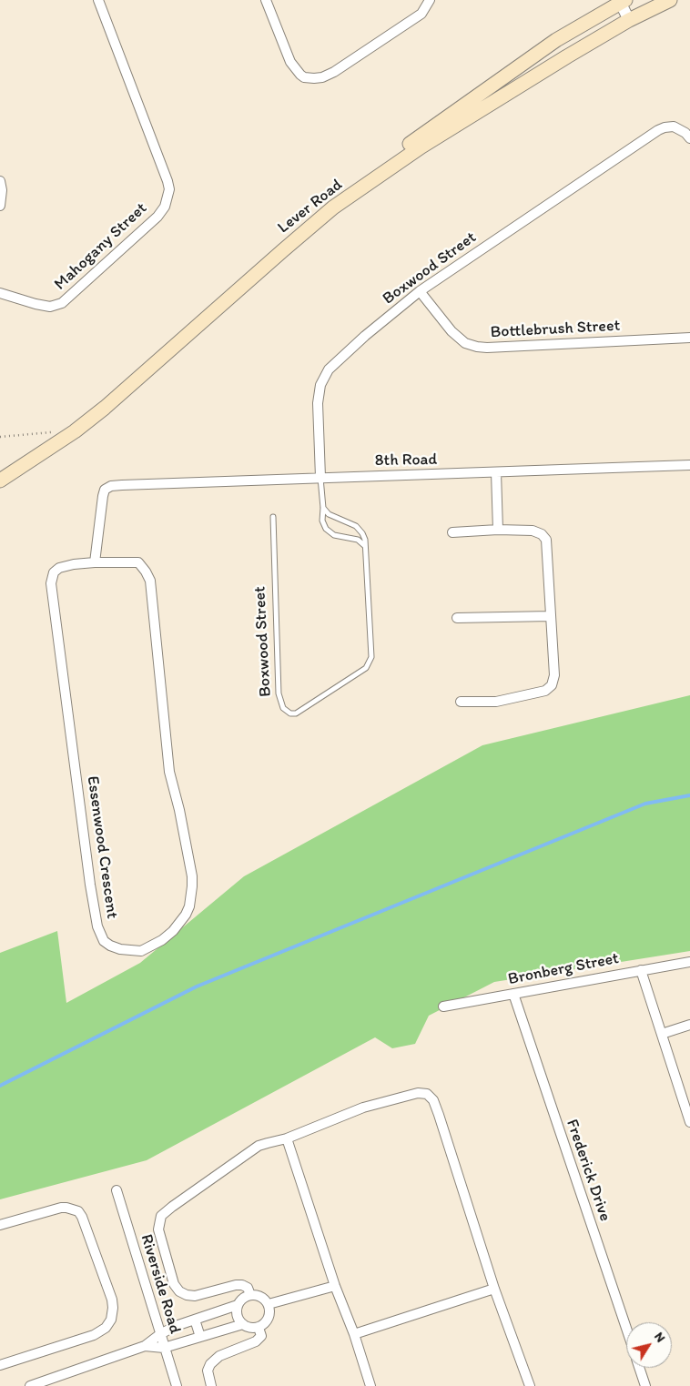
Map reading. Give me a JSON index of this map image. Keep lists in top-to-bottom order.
{
  "streets": {
    "main road": ["Lever Road"],
    "street": [
      "Mahogany Street",
      "Boxwood Street",
      "Bottlebrush Street",
      "8th Road",
      "Essenwood Crescent",
      "Bronberg Street",
      "Frederick Drive",
      "Riverside Road"
    ]
  },
  "crossings": [
    ["Boxwood Street", "Bottlebrush Street"],
    ["Boxwood Street", "8th Road"],
    ["8th Road", "Essenwood Crescent"],
    ["Bronberg Street", "Frederick Drive"]
  ],
  "north": "top right"
}
